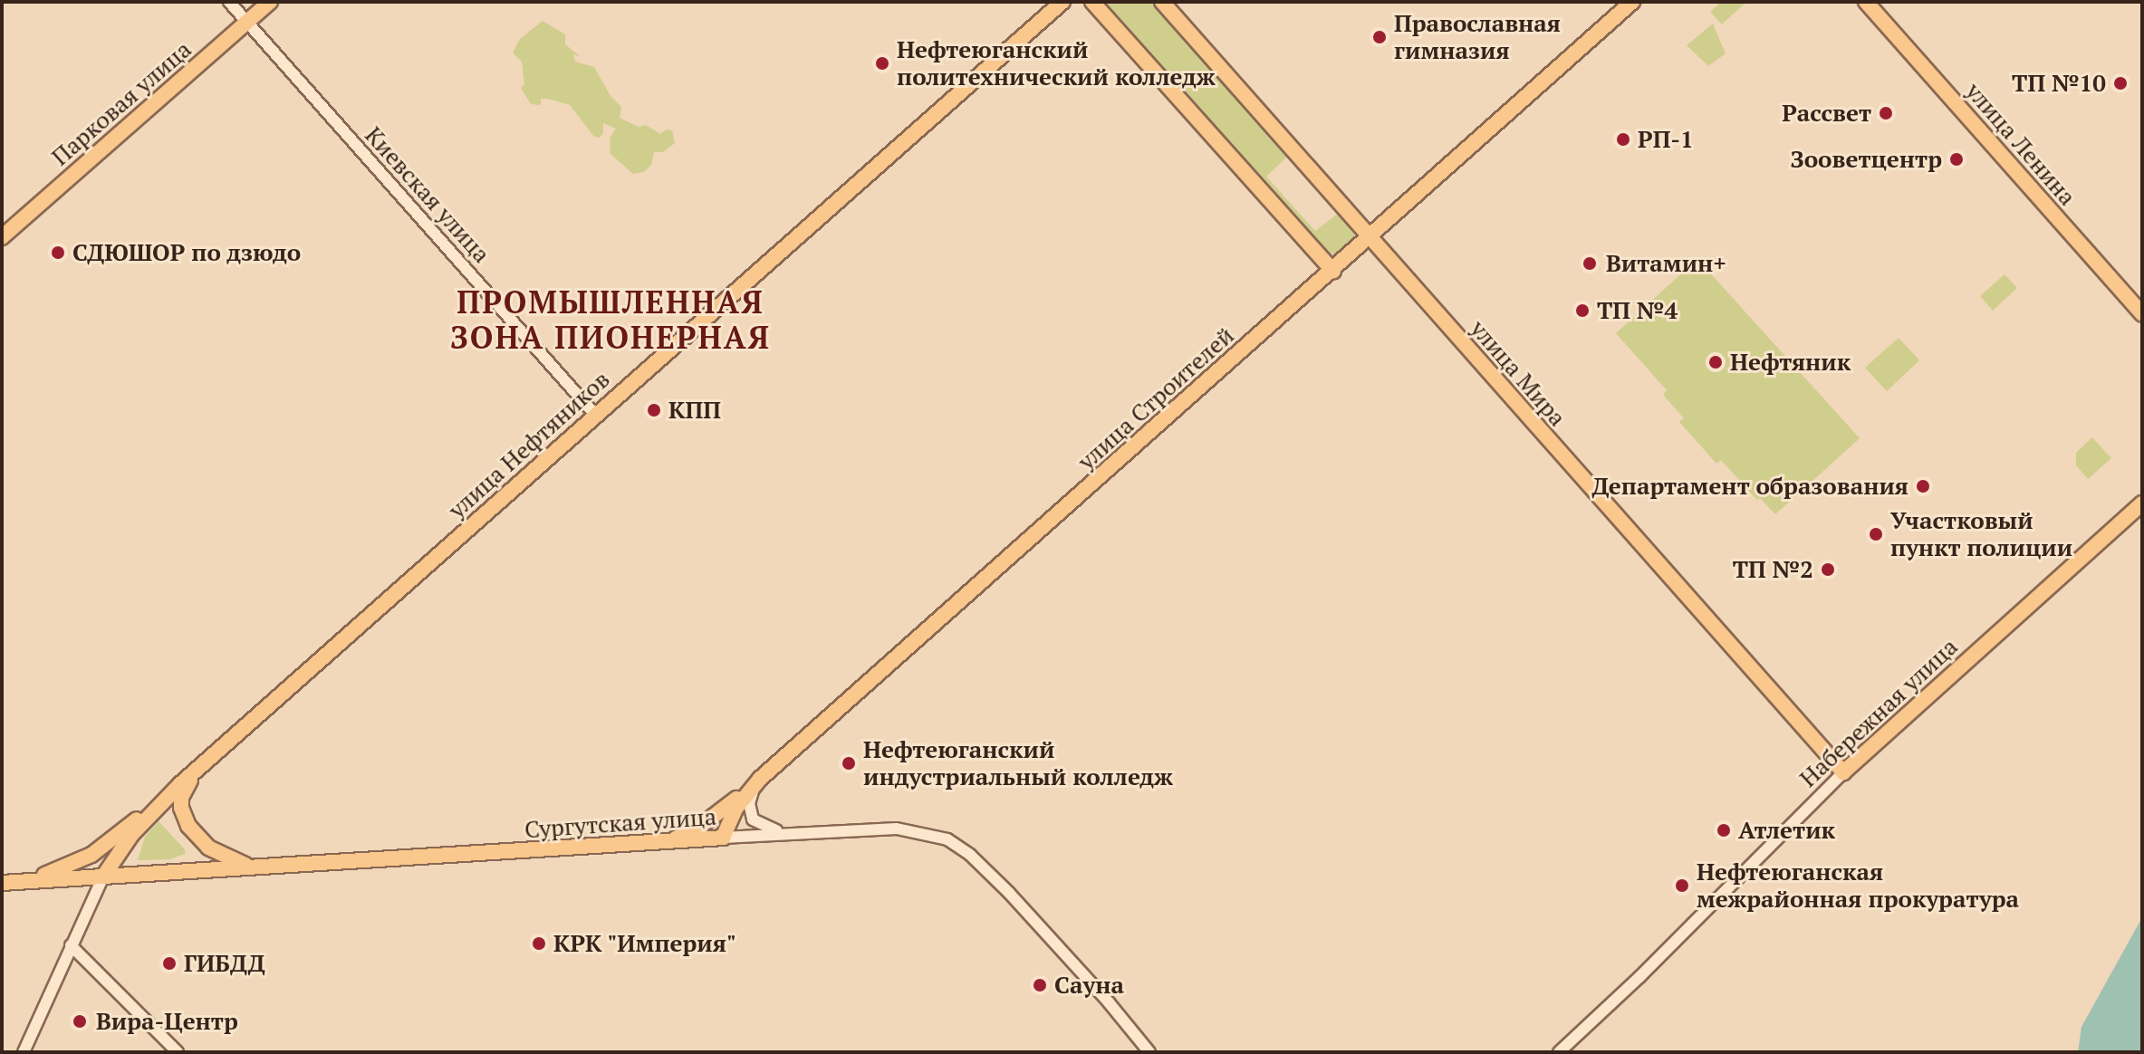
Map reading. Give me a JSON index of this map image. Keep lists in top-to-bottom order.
{
  "streets": {
    "main road": [
      "Парковая улица",
      "улица Ленина",
      "улица Мира",
      "улица Строителей",
      "улица Нефтяников",
      "Набережная улица",
      "Сургутская улица"
    ],
    "street": ["Киевская улица"]
  },
  "crossings": [
    ["Парковая улица", "Киевская улица"],
    ["Киевская улица", "улица Нефтяников"],
    ["улица Мира", "улица Строителей"],
    ["улица Мира", "Набережная улица"],
    ["улица Строителей", "Сургутская улица"],
    ["улица Нефтяников", "Сургутская улица"]
  ],
  "districts": ["ПРОМЫШЛЕННАЯ ЗОНА ПИОНЕРНАЯ"],
  "places": [
    "Православная гимназия",
    "Нефтеюганский политехнический колледж",
    "ТП №10",
    "Рассвет",
    "РП-1",
    "Зооветцентр",
    "СДЮШОР по дзюдо",
    "Витамин+",
    "ТП №4",
    "Нефтяник",
    "КПП",
    "Департамент образования",
    "Участковый пункт полиции",
    "ТП №2",
    "Нефтеюганский индустриальный колледж",
    "Атлетик",
    "Нефтеюганская межрайонная прокуратура",
    "КРК \"Империя\"",
    "ГИБДД",
    "Сауна",
    "Вира-Центр"
  ]
}
